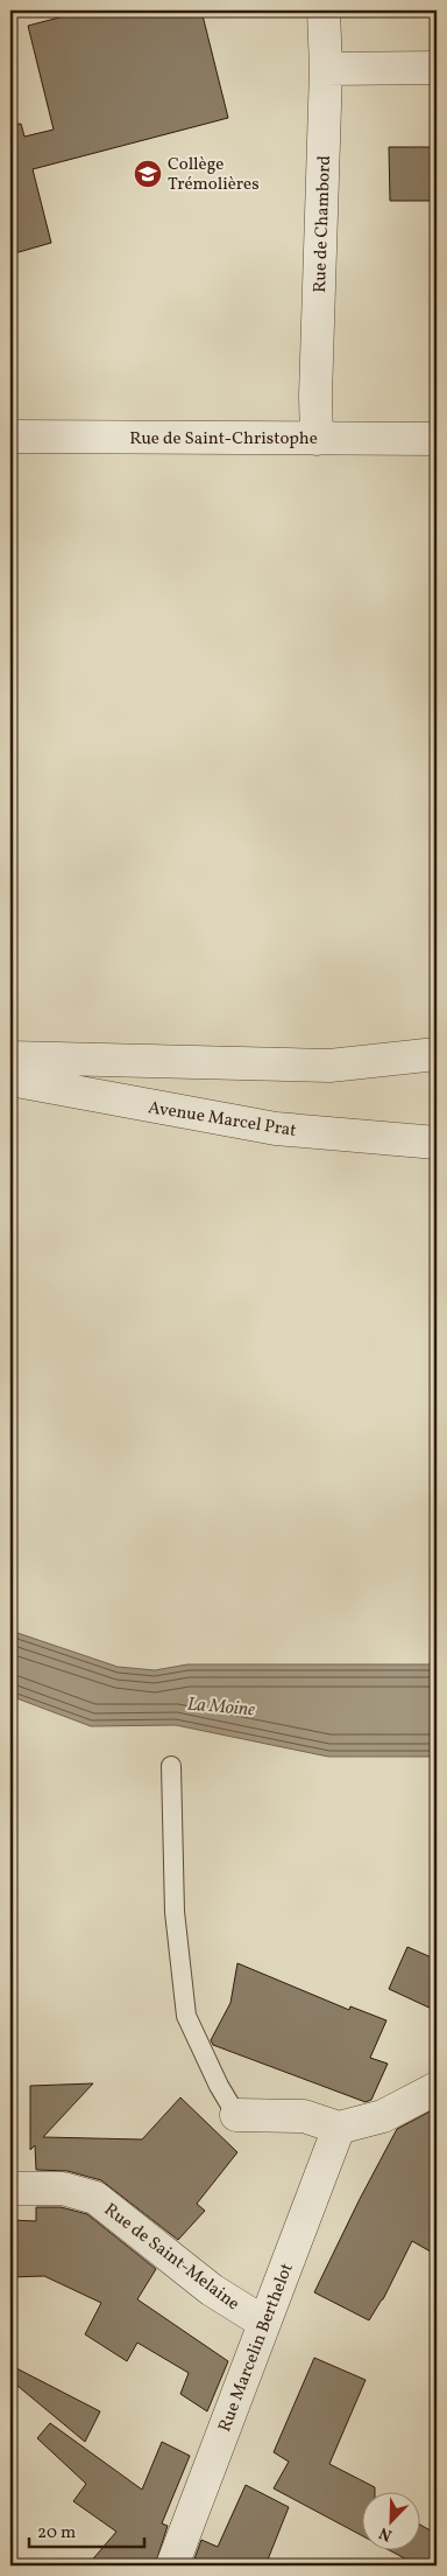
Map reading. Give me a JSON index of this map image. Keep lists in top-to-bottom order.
{
  "streets": {
    "street": [
      "Rue de Chambord",
      "Rue de Saint-Christophe",
      "Avenue Marcel Prat",
      "Rue de Saint-Melaine",
      "Rue Marcelin Berthelot"
    ]
  },
  "crossings": [
    ["Rue de Chambord", "Rue de Saint-Christophe"],
    ["Rue de Saint-Melaine", "Rue Marcelin Berthelot"]
  ],
  "water": ["La Moine"],
  "places": {
    "school or university": ["Collège Trémolières"]
  },
  "scale_bar": "20 m",
  "north": "bottom left"
}
